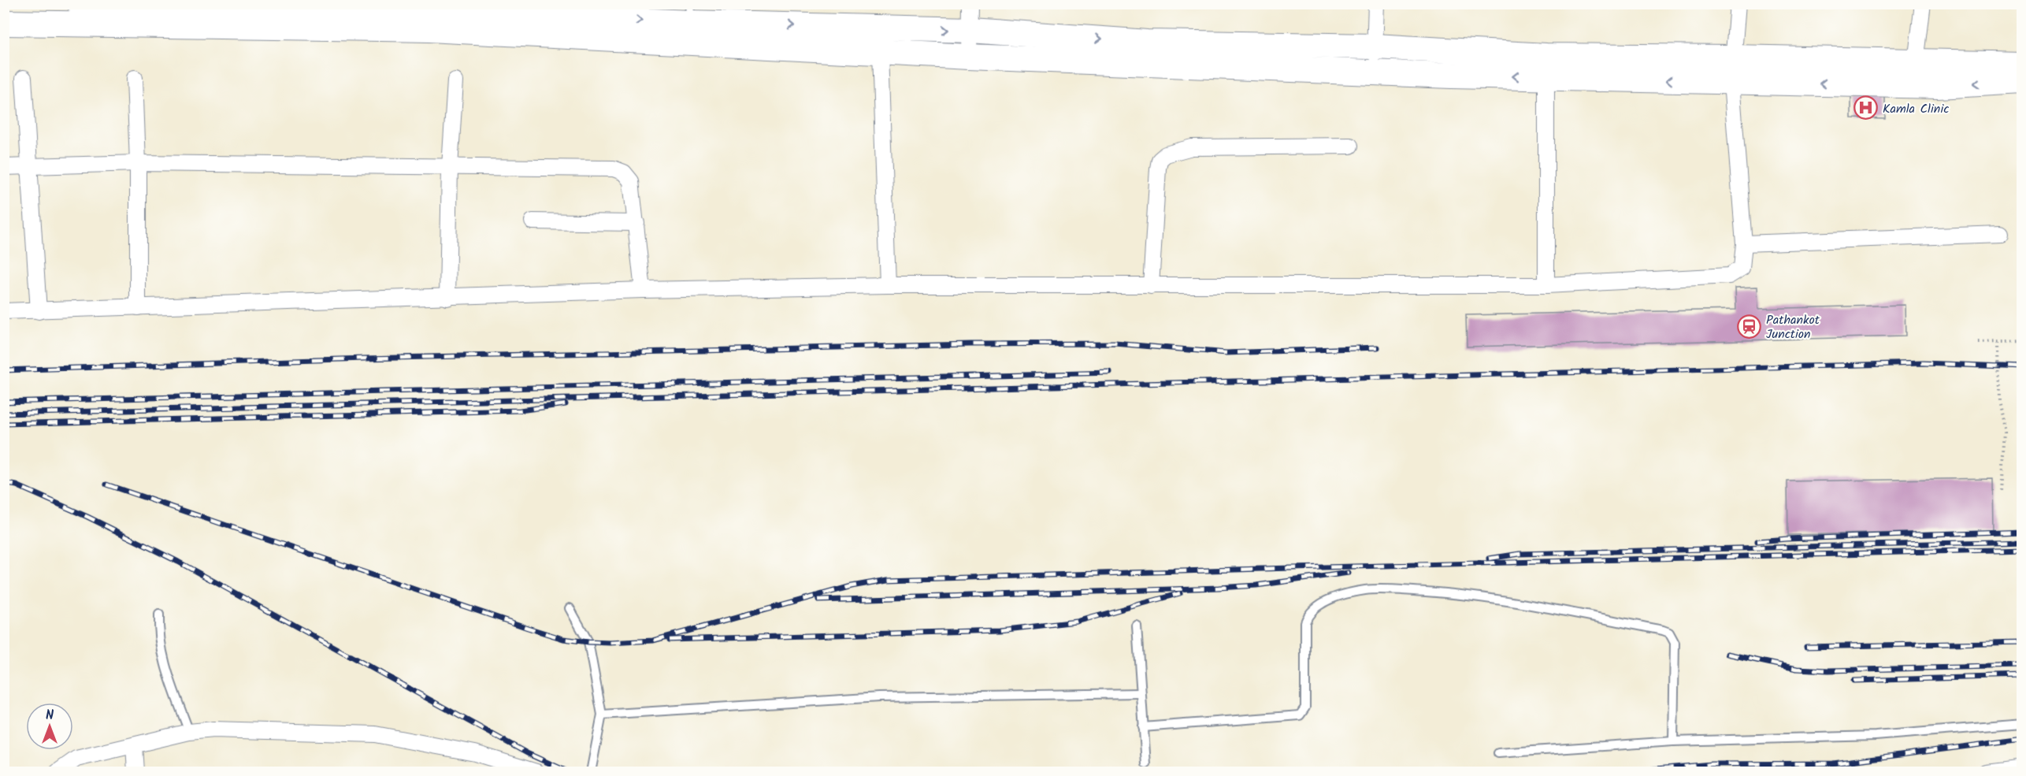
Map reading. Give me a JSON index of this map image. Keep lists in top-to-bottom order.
{
  "places": {
    "hospital": ["Kamla Clinic"],
    "station": ["Pathankot Junction"]
  },
  "north": "top"
}
